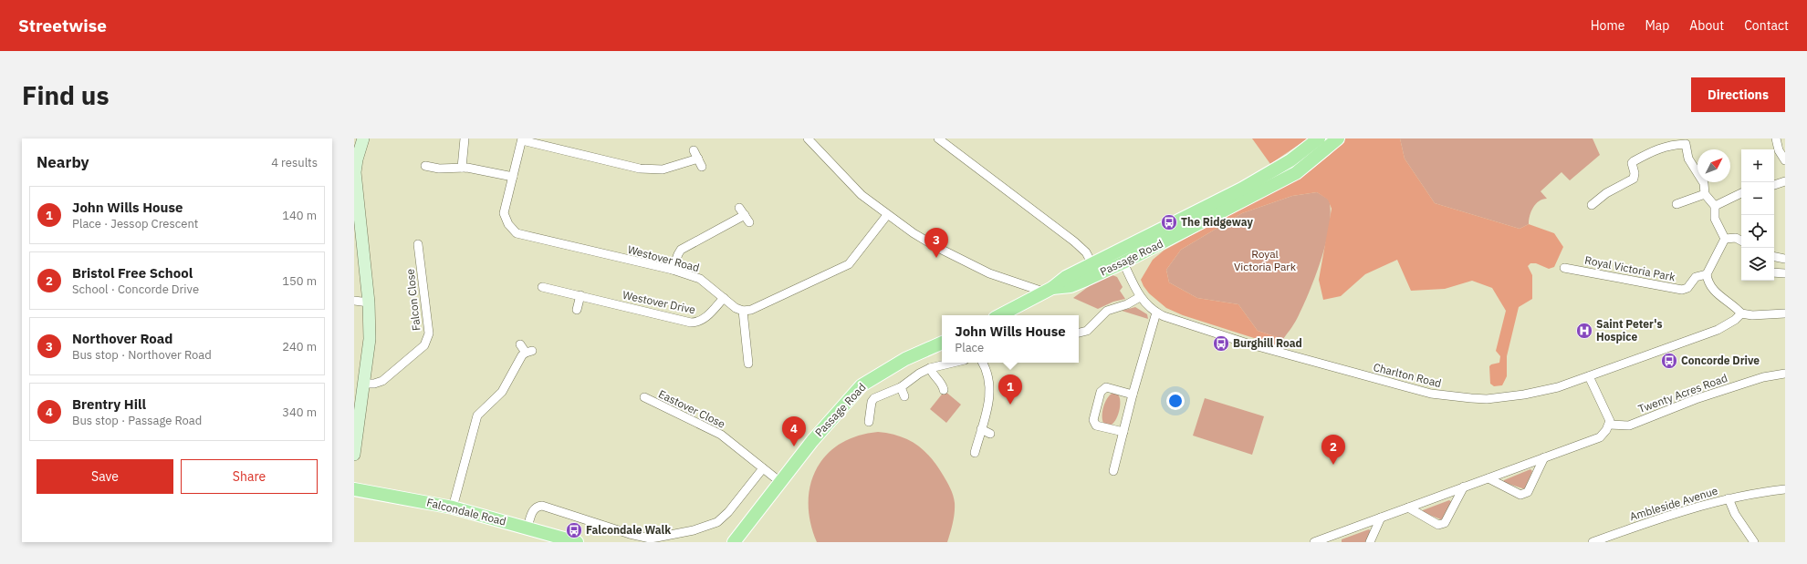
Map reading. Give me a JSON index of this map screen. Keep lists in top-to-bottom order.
{
  "streets": {
    "main road": ["Passage Road", "Falcondale Road"],
    "street": [
      "Westover Road",
      "Royal Victoria Park",
      "Falcon Close",
      "Westover Drive",
      "Charlton Road",
      "Twenty Acres Road",
      "Eastover Close",
      "Ambleside Avenue"
    ]
  },
  "crossings": [
    ["Passage Road", "Charlton Road"],
    ["Passage Road", "Eastover Close"],
    ["Westover Road", "Westover Drive"]
  ],
  "parks": ["Royal Victoria Park"],
  "places": {
    "bus stop": [
      "The Ridgeway",
      "Burghill Road",
      "Concorde Drive",
      "Falcondale Walk"
    ],
    "hospital": ["Saint Peter's Hospice"]
  },
  "north": "top right",
  "page": {
    "header": "Streetwise",
    "nav": [
      "Home",
      "Map",
      "About",
      "Contact"
    ],
    "buttons": [
      "Directions",
      ["Save", "Share"]
    ],
    "title": "Find us",
    "heading": ["Nearby", "4 results"],
    "map_buttons": ["+", "−"],
    "list": [
      {
        "mark": "1",
        "name": "John Wills House",
        "note": "Place · Jessop Crescent",
        "value": "140 m"
      },
      {
        "mark": "2",
        "name": "Bristol Free School",
        "note": "School · Concorde Drive",
        "value": "150 m"
      },
      {
        "mark": "3",
        "name": "Northover Road",
        "note": "Bus stop · Northover Road",
        "value": "240 m"
      },
      {
        "mark": "4",
        "name": "Brentry Hill",
        "note": "Bus stop · Passage Road",
        "value": "340 m"
      }
    ],
    "pins": [
      "3",
      "1",
      "4",
      "2"
    ],
    "popup": ["John Wills House", "Place"]
  }
}
